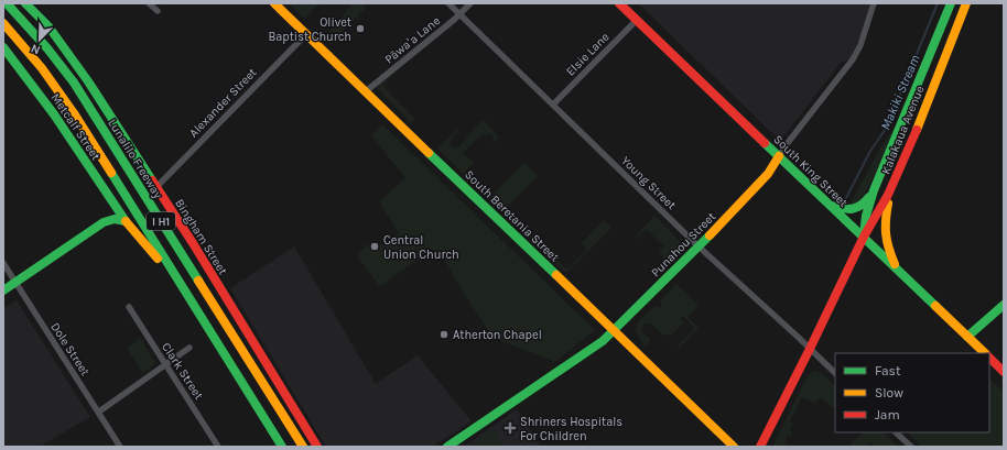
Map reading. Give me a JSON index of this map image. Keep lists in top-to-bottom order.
{
  "streets": {
    "main road": [
      "Metcalf Street",
      "Kalakaua Avenue",
      "Lunalilo Freeway",
      "South King Street",
      "South Beretania Street",
      "I H1",
      "Bingham Street",
      "Punahou Street"
    ],
    "street": [
      "Pāwaʻa Lane",
      "Elsie Lane",
      "Alexander Street",
      "Young Street",
      "Dole Street",
      "Clark Street"
    ]
  },
  "crossings": [
    ["Pāwaʻa Lane", "Young Street"],
    ["Pāwaʻa Lane", "South Beretania Street"],
    ["Elsie Lane", "South King Street"],
    ["Elsie Lane", "Young Street"],
    ["Alexander Street", "South Beretania Street"],
    ["Alexander Street", "Bingham Street"],
    ["Metcalf Street", "I H1"],
    ["Kalakaua Avenue", "South King Street"],
    ["Kalakaua Avenue", "Young Street"],
    ["South King Street", "Punahou Street"],
    ["Young Street", "Punahou Street"],
    ["South Beretania Street", "Punahou Street"]
  ],
  "water": ["Makiki Stream"],
  "places": {
    "other": ["Olivet Baptist Church", "Central Union Church", "Atherton Chapel"],
    "health": ["Shriners Hospitals For Children"]
  },
  "legend": ["Fast", "Slow", "Jam"],
  "north": "bottom left"
}
